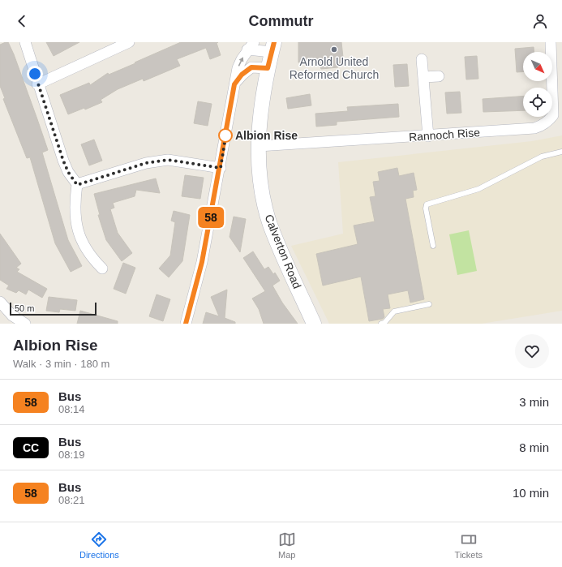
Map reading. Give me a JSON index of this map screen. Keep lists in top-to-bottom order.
{
  "streets": {
    "street": ["Rannoch Rise", "Calverton Road"]
  },
  "crossings": [
    ["Rannoch Rise", "Calverton Road"]
  ],
  "places": ["Arnold United Reformed Church", "Albion Rise"],
  "lines": ["bus line 58"],
  "scale_bar": "50 m",
  "north": "bottom right",
  "page": {
    "header": "Commutr",
    "on_map": "58",
    "scale": "50 m",
    "heading": ["Albion Rise", "Walk · 3 min · 180 m"],
    "list": [
      {
        "mark": "58",
        "name": "Bus",
        "note": "08:14",
        "value": "3 min"
      },
      {
        "mark": "CC",
        "name": "Bus",
        "note": "08:19",
        "value": "8 min"
      },
      {
        "mark": "58",
        "name": "Bus",
        "note": "08:21",
        "value": "10 min"
      }
    ],
    "tabs": ["Directions", "Map", "Tickets"]
  }
}
